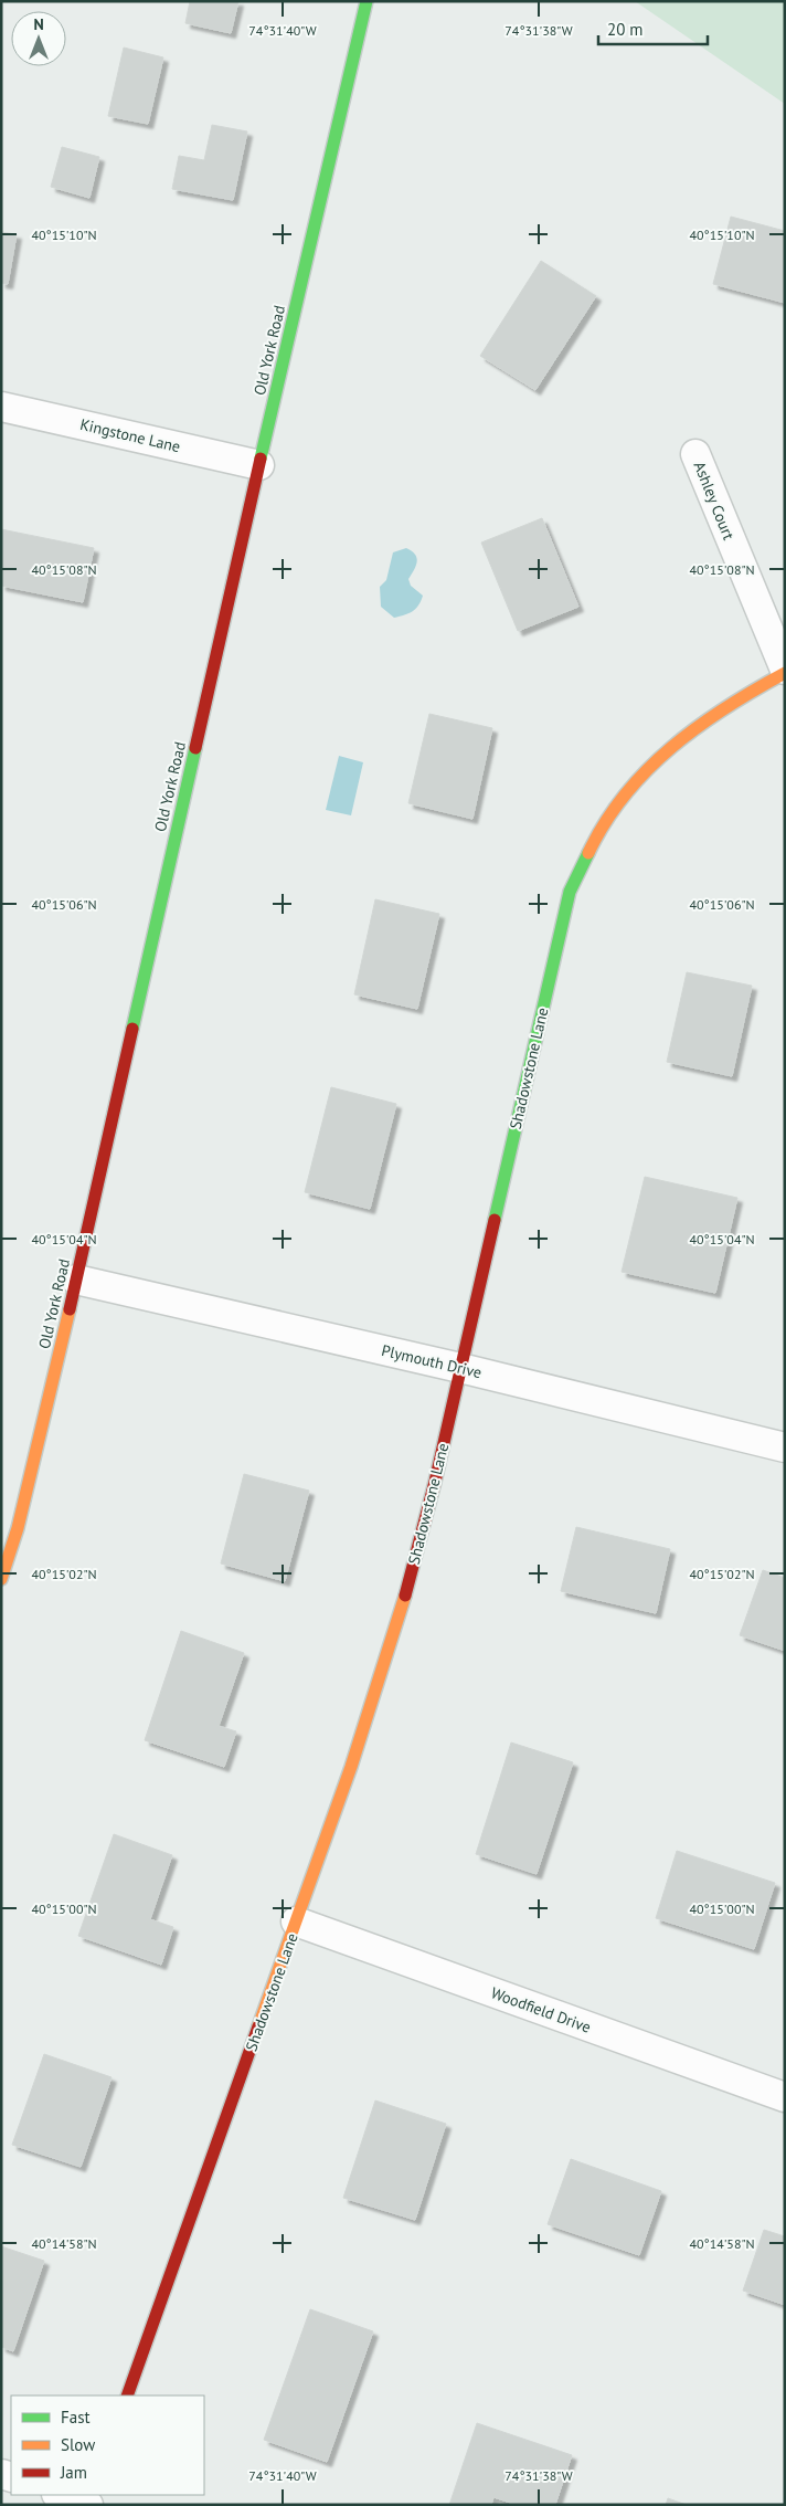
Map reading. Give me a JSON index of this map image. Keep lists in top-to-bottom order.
{
  "streets": {
    "street": [
      "Old York Road",
      "Kingstone Lane",
      "Ashley Court",
      "Shadowstone Lane",
      "Plymouth Drive",
      "Woodfield Drive"
    ]
  },
  "crossings": [
    ["Old York Road", "Kingstone Lane"],
    ["Old York Road", "Plymouth Drive"],
    ["Ashley Court", "Shadowstone Lane"],
    ["Shadowstone Lane", "Plymouth Drive"],
    ["Shadowstone Lane", "Woodfield Drive"]
  ],
  "legend": ["Fast", "Slow", "Jam"],
  "scale_bar": "20 m",
  "north": "top",
  "coordinates": [
    "74°31'40\"W",
    "74°31'38\"W",
    "40°15'10\"N",
    "40°15'08\"N",
    "40°15'06\"N",
    "40°15'04\"N",
    "40°15'02\"N",
    "40°15'00\"N",
    "40°14'58\"N"
  ]
}
